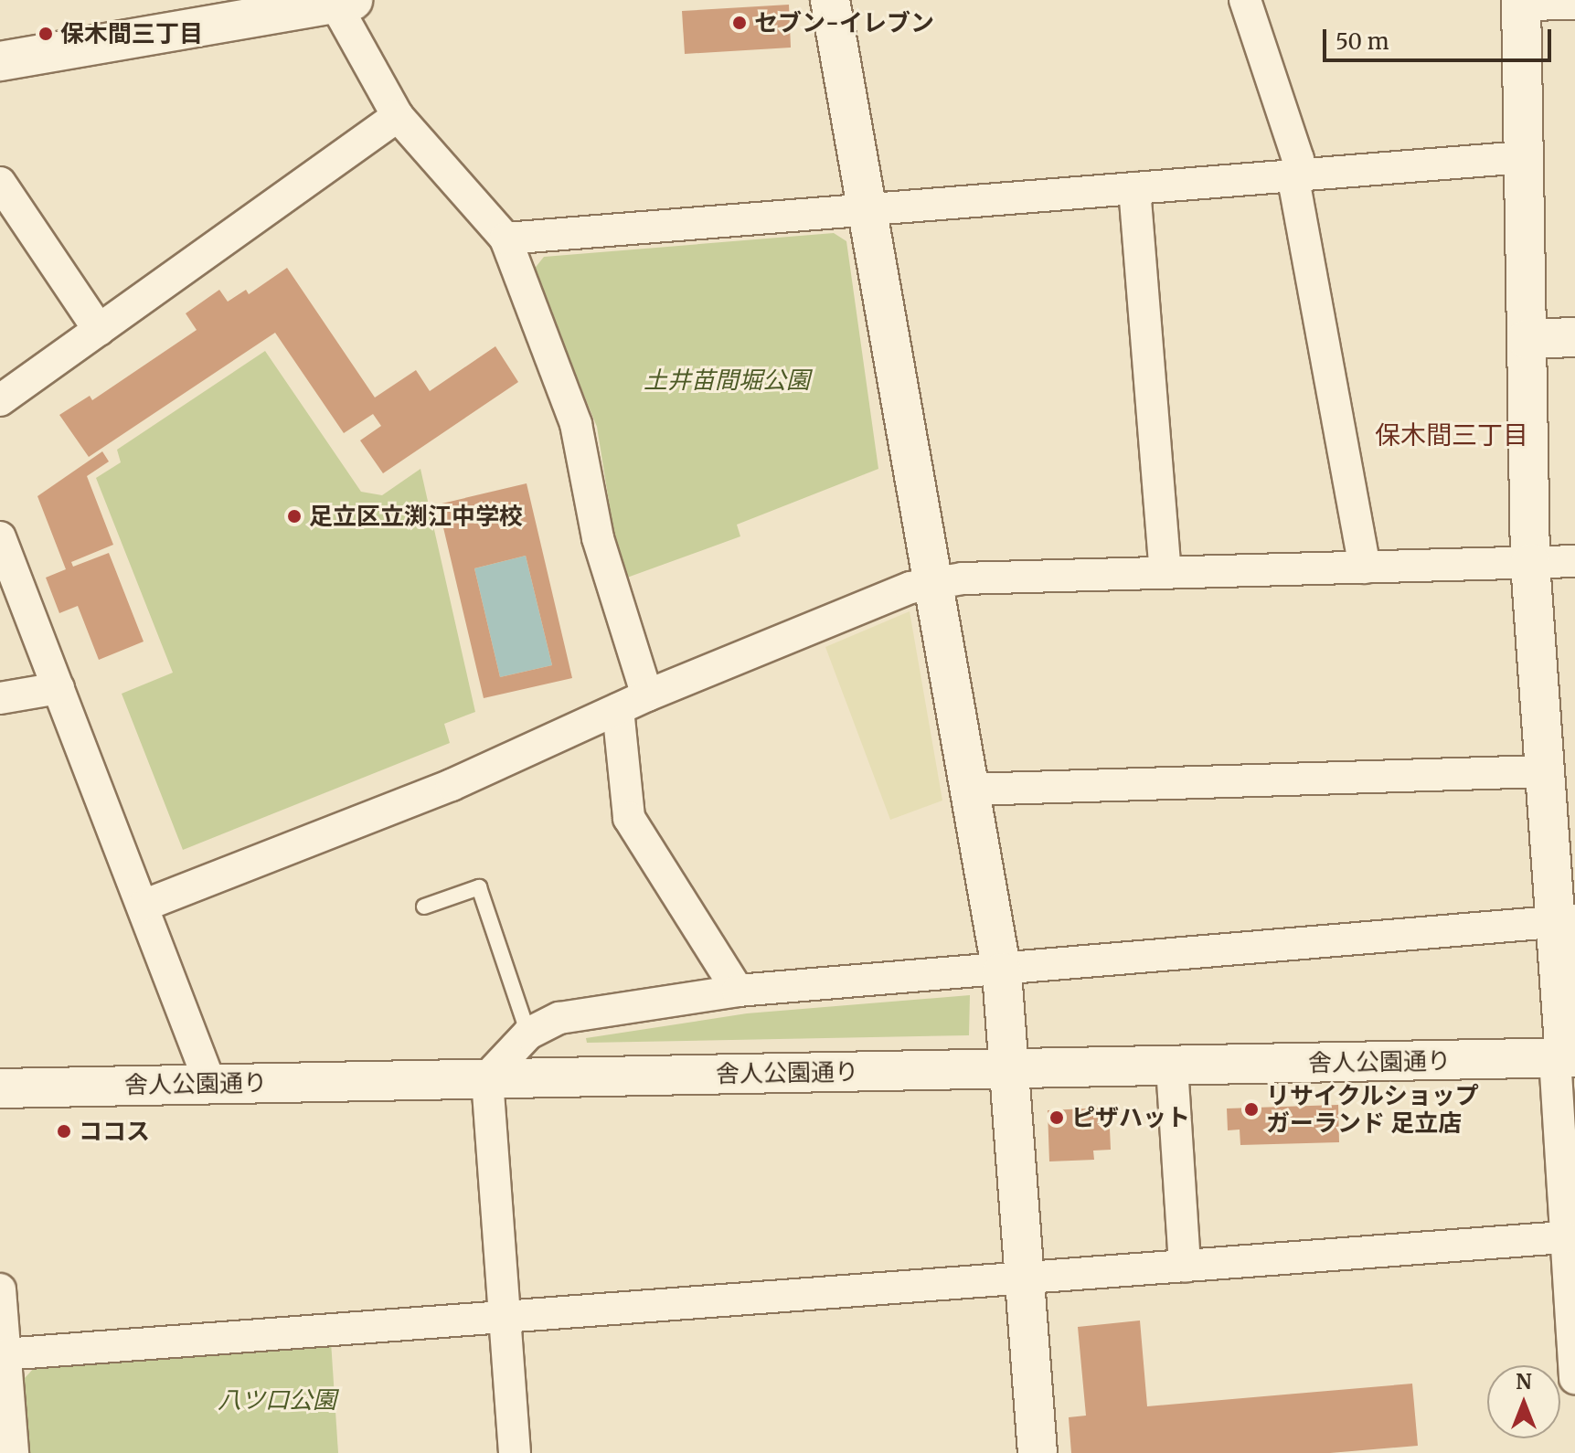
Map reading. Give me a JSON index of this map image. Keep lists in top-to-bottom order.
{
  "streets": {
    "street": ["舎人公園通り"]
  },
  "districts": ["保木間三丁目"],
  "parks": ["土井苗間堀公園", "八ツ口公園"],
  "places": [
    "セブン-イレブン",
    "保木間三丁目",
    "足立区立渕江中学校",
    "リサイクルショップ ガーランド 足立店",
    "ピザハット",
    "ココス"
  ],
  "scale_bar": "50 m",
  "north": "top"
}
